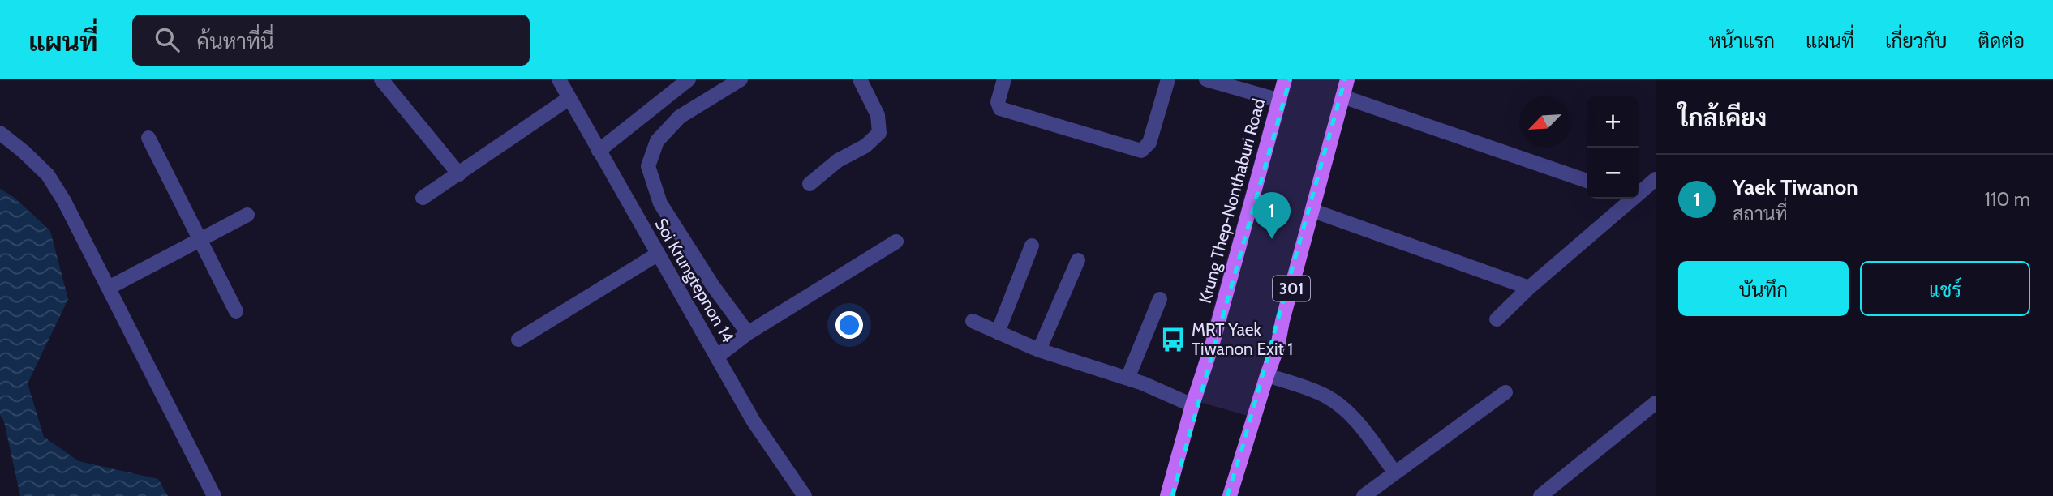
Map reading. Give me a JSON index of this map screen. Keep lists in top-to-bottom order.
{
  "streets": {
    "main road": ["Krung Thep-Nonthaburi Road", "301"],
    "street": ["Soi Krungtepnon 14"]
  },
  "places": {
    "bus stop": ["MRT Yaek Tiwanon Exit 1"]
  },
  "north": "bottom left",
  "page": {
    "header": "แผนที่",
    "search": "ค้นหาที่นี่",
    "nav": [
      "หน้าแรก",
      "แผนที่",
      "เกี่ยวกับ",
      "ติดต่อ"
    ],
    "heading": "ใกล้เคียง",
    "map_buttons": ["+", "−"],
    "list": [
      {
        "mark": "1",
        "name": "Yaek Tiwanon",
        "note": "สถานที่",
        "value": "110 m"
      }
    ],
    "pins": "1",
    "buttons": ["บันทึก", "แชร์"]
  }
}
